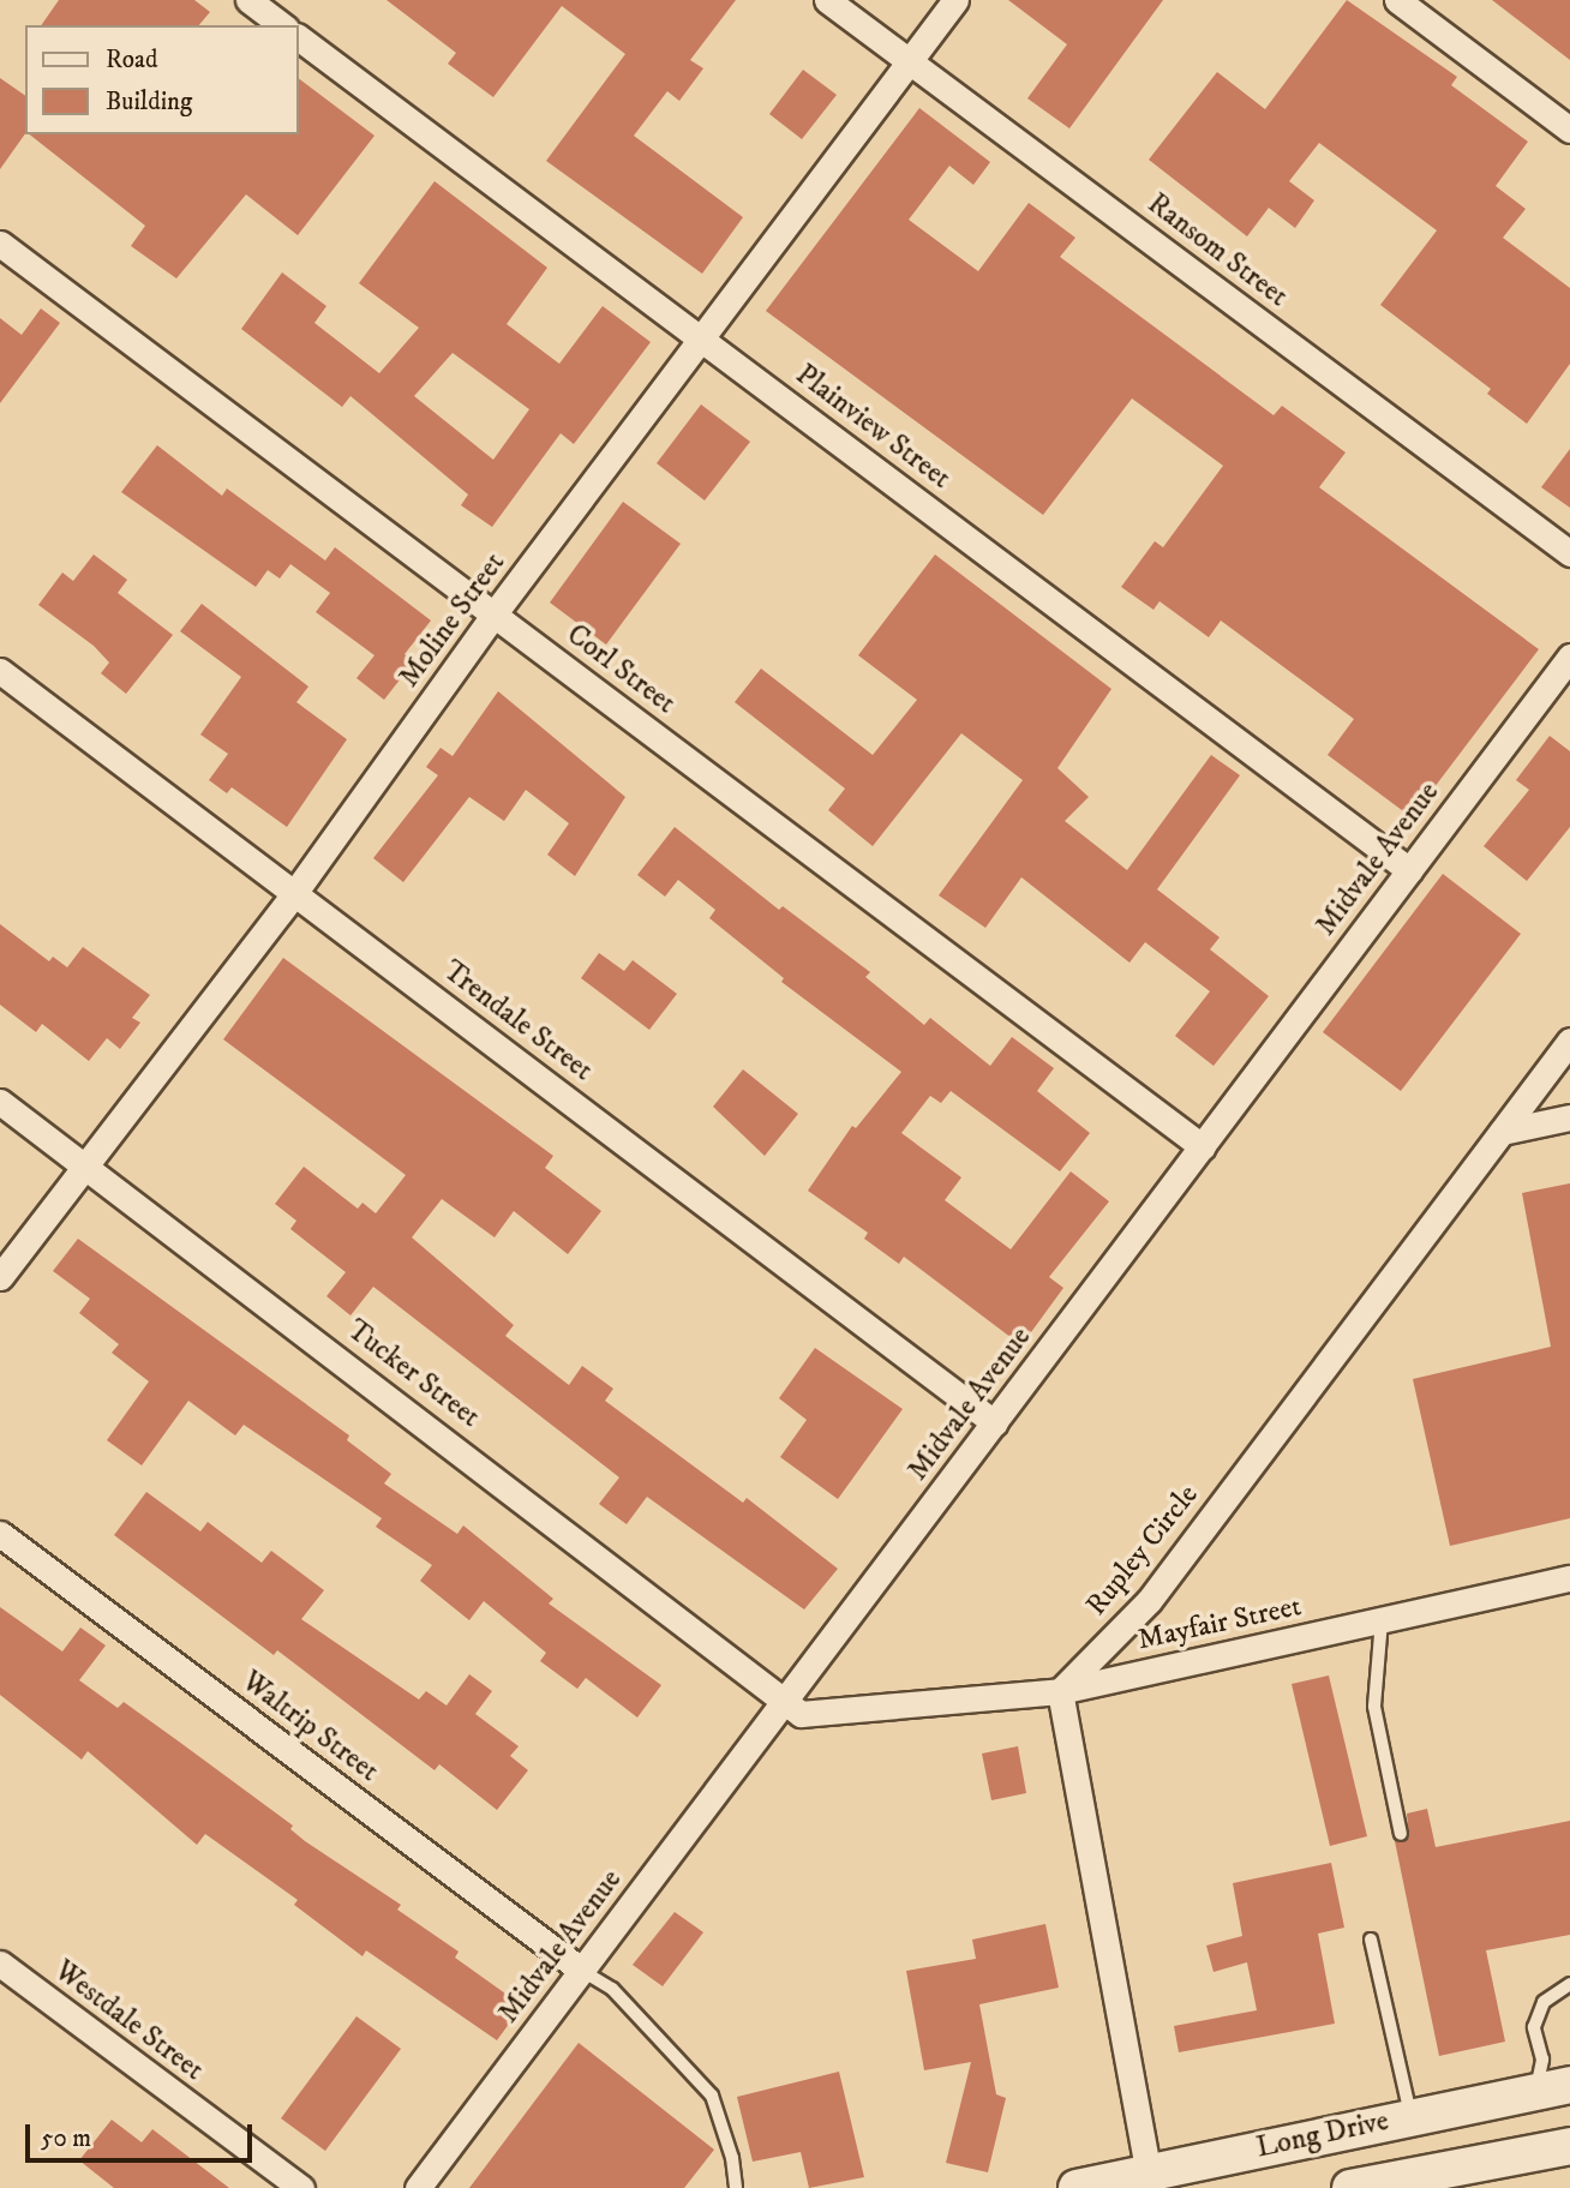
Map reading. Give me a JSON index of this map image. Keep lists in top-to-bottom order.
{
  "streets": {
    "main road": ["Long Drive"],
    "street": [
      "Ransom Street",
      "Plainview Street",
      "Moline Street",
      "Corl Street",
      "Midvale Avenue",
      "Trendale Street",
      "Tucker Street",
      "Rupley Circle",
      "Mayfair Street",
      "Waltrip Street",
      "Westdale Street"
    ]
  },
  "crossings": [
    ["Ransom Street", "Moline Street"],
    ["Plainview Street", "Moline Street"],
    ["Plainview Street", "Midvale Avenue"],
    ["Moline Street", "Corl Street"],
    ["Moline Street", "Trendale Street"],
    ["Moline Street", "Tucker Street"],
    ["Corl Street", "Midvale Avenue"],
    ["Midvale Avenue", "Trendale Street"],
    ["Midvale Avenue", "Tucker Street"],
    ["Midvale Avenue", "Mayfair Street"],
    ["Midvale Avenue", "Waltrip Street"],
    ["Tucker Street", "Mayfair Street"],
    ["Rupley Circle", "Mayfair Street"]
  ],
  "legend": ["Road", "Building"],
  "scale_bar": "50 m"
}
